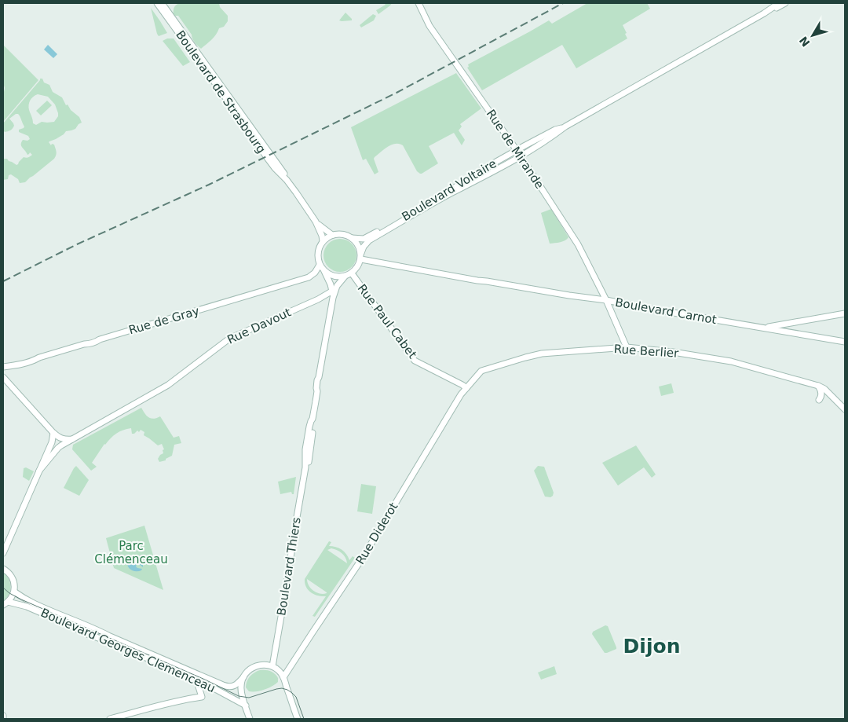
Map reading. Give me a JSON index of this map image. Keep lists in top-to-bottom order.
{
  "streets": {
    "street": [
      "Boulevard de Strasbourg",
      "Rue de Mirande",
      "Boulevard Voltaire",
      "Boulevard Carnot",
      "Rue de Gray",
      "Rue Paul Cabet",
      "Rue Davout",
      "Rue Berlier",
      "Rue Diderot",
      "Boulevard Thiers",
      "Boulevard Georges Clemenceau"
    ]
  },
  "crossings": [
    ["Rue de Mirande", "Boulevard Voltaire"],
    ["Rue de Mirande", "Boulevard Carnot"],
    ["Rue de Mirande", "Rue Berlier"],
    ["Boulevard Voltaire", "Boulevard Carnot"],
    ["Boulevard Voltaire", "Rue de Gray"],
    ["Boulevard Voltaire", "Rue Paul Cabet"],
    ["Boulevard Voltaire", "Boulevard Thiers"],
    ["Boulevard Carnot", "Rue de Gray"],
    ["Boulevard Carnot", "Rue Paul Cabet"],
    ["Boulevard Carnot", "Boulevard Thiers"],
    ["Rue de Gray", "Rue Paul Cabet"],
    ["Rue de Gray", "Boulevard Thiers"],
    ["Rue Paul Cabet", "Rue Berlier"],
    ["Rue Paul Cabet", "Rue Diderot"],
    ["Rue Paul Cabet", "Boulevard Thiers"],
    ["Rue Davout", "Boulevard Thiers"],
    ["Rue Berlier", "Rue Diderot"]
  ],
  "districts": ["Dijon"],
  "parks": ["Parc Clémenceau"],
  "north": "bottom left"
}
